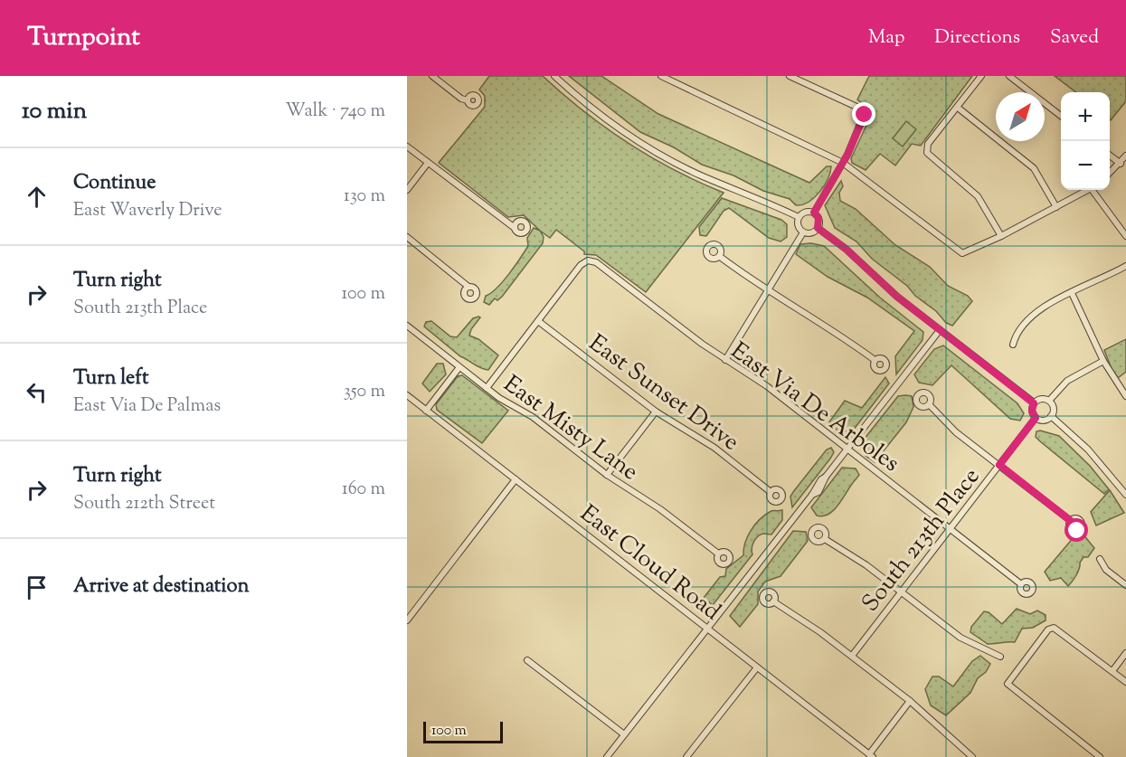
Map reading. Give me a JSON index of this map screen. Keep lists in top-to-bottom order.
{
  "streets": {
    "street": [
      "East Sunset Drive",
      "East Via De Arboles",
      "East Misty Lane",
      "South 213th Place",
      "East Cloud Road"
    ]
  },
  "crossings": [
    ["East Sunset Drive", "East Via De Arboles"],
    ["East Via De Arboles", "South 213th Place"]
  ],
  "scale_bar": "100 m",
  "north": "top right",
  "page": {
    "header": "Turnpoint",
    "nav": ["Map", "Directions", "Saved"],
    "heading": ["10 min", "Walk · 740 m"],
    "map_buttons": ["+", "−"],
    "list": [
      ["Continue", "East Waverly Drive", "130 m"],
      ["Turn right", "South 213th Place", "100 m"],
      ["Turn left", "East Via De Palmas", "350 m"],
      ["Turn right", "South 212th Street", "160 m"],
      "Arrive at destination"
    ],
    "scale": "100 m"
  }
}
